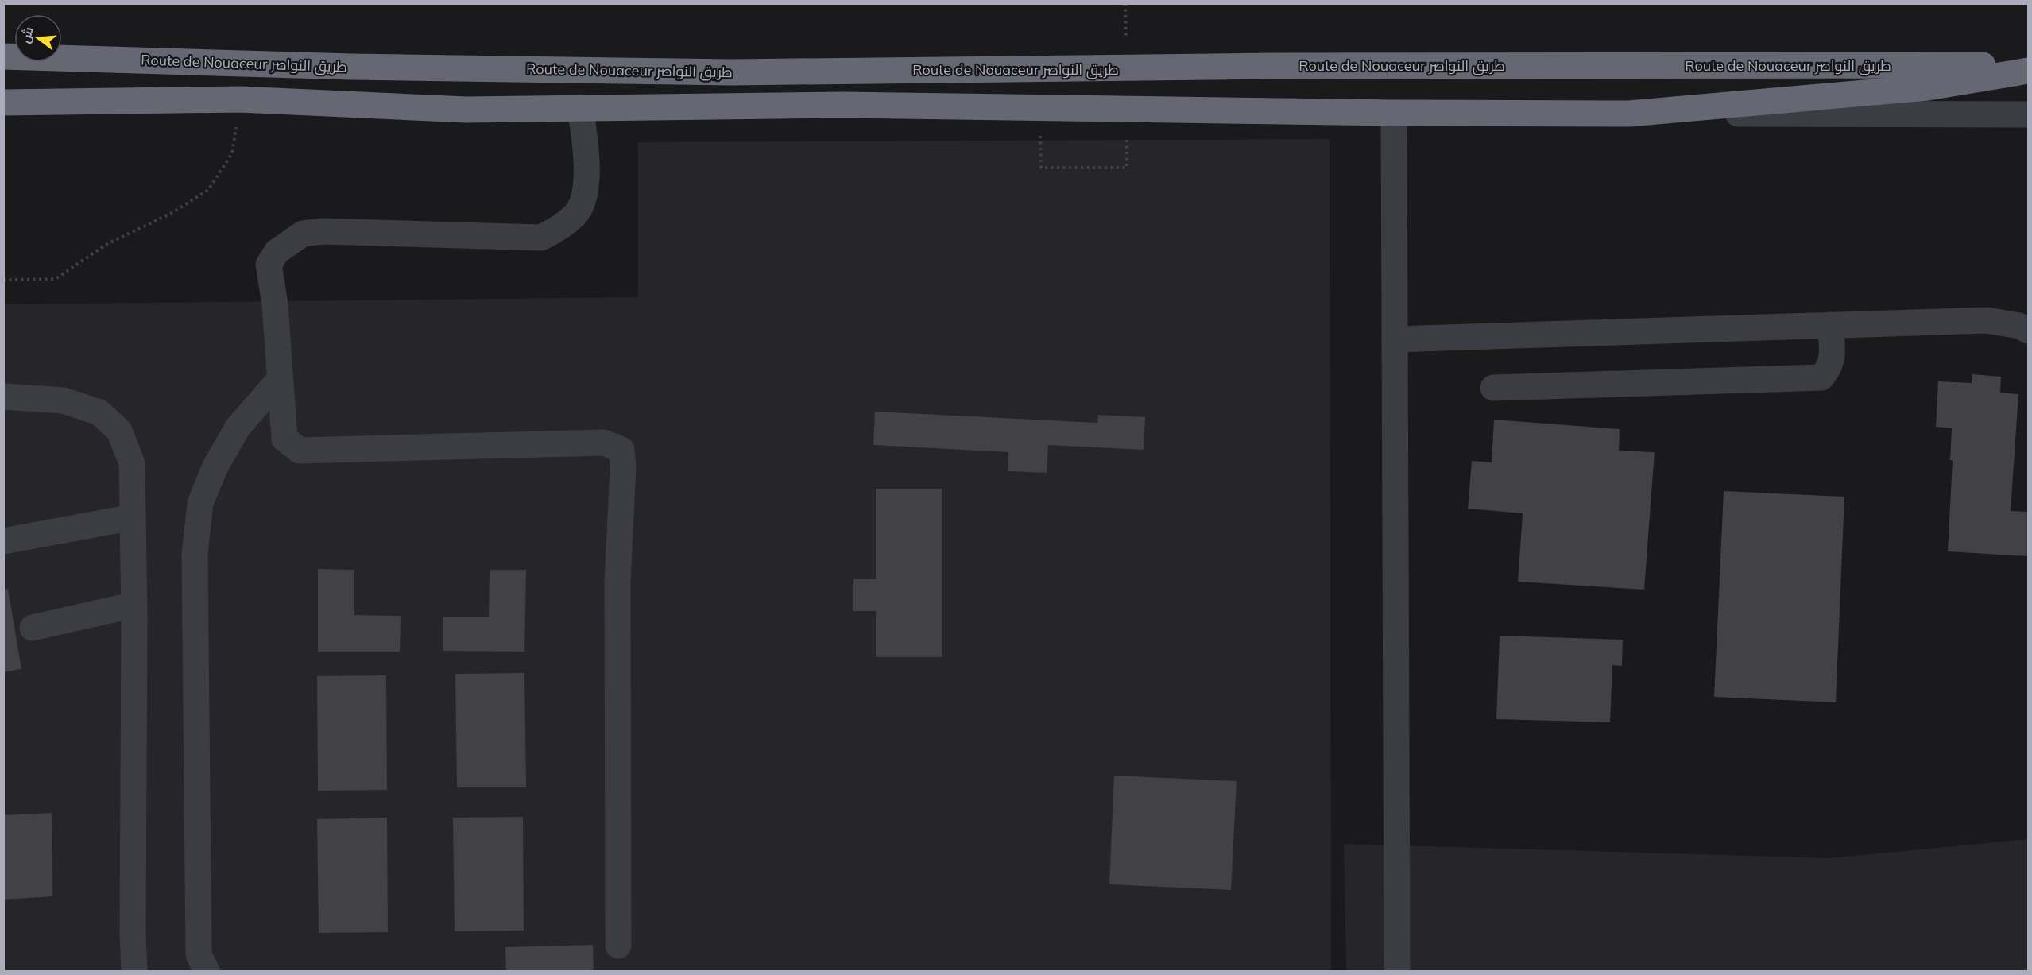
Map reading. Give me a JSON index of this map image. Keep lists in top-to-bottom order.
{
  "streets": {
    "highway": ["Route de Nouaceur طريق النواصر"]
  },
  "north": "left"
}
